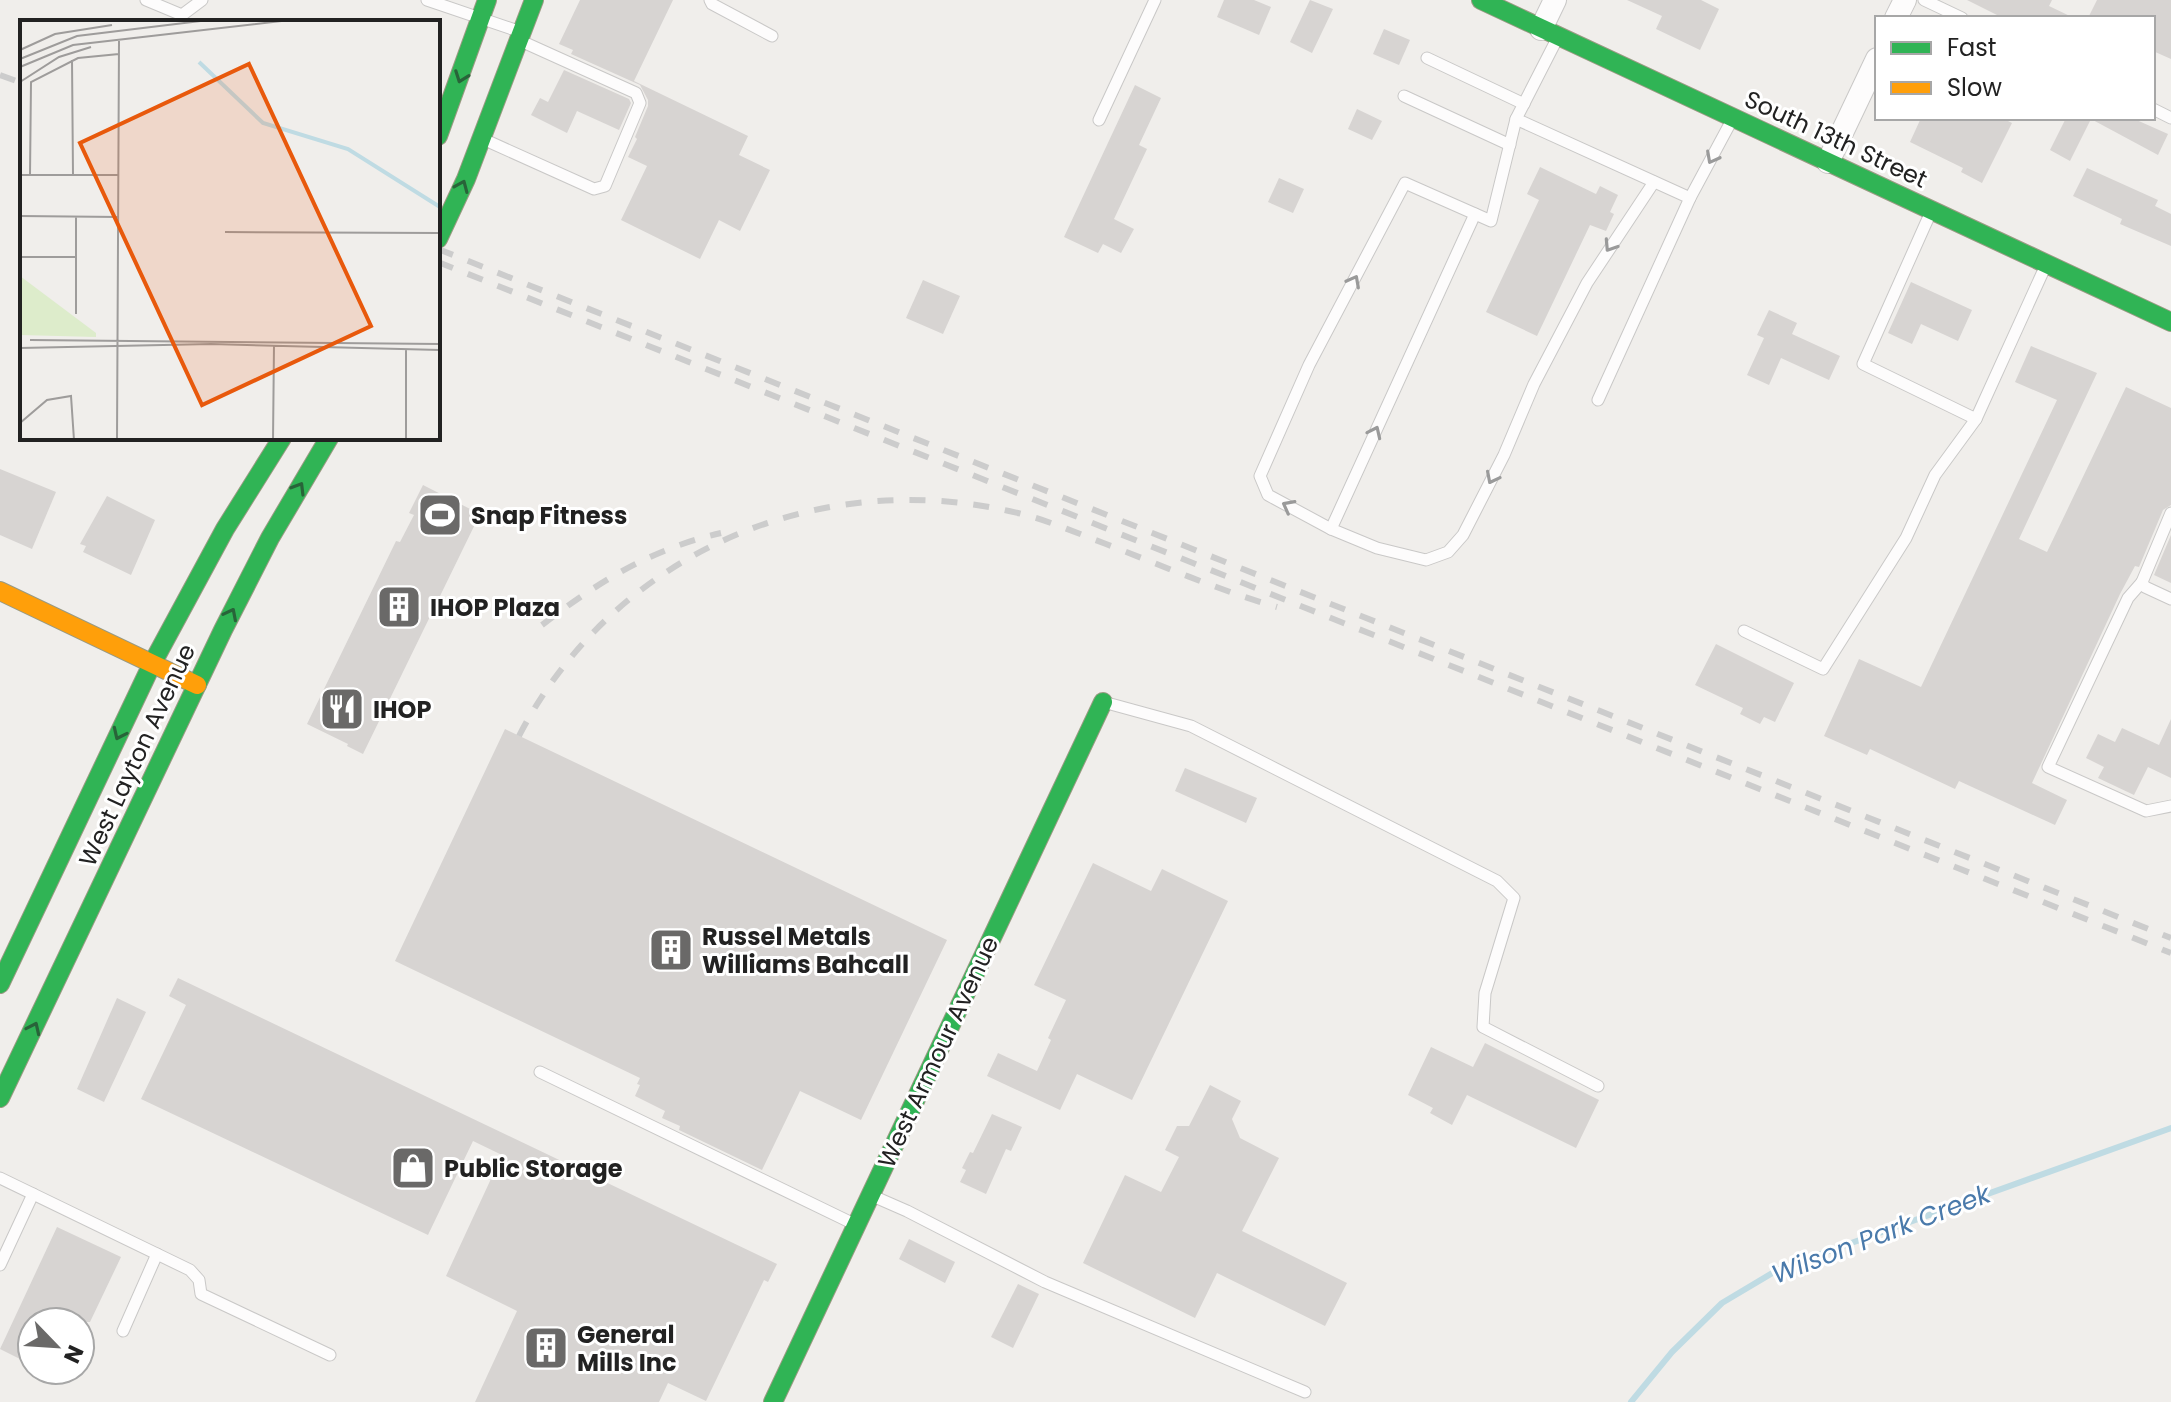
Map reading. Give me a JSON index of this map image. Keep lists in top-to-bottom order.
{
  "streets": {
    "street": ["South 13th Street", "West Layton Avenue", "West Armour Avenue"]
  },
  "water": ["Wilson Park Creek"],
  "places": {
    "sports": ["Snap Fitness"],
    "building": ["IHOP Plaza", "Russel Metals Williams Bahcall", "General Mills Inc"],
    "restaurant": ["IHOP"],
    "shop": ["Public Storage"]
  },
  "legend": ["Fast", "Slow"],
  "north": "bottom right"
}
